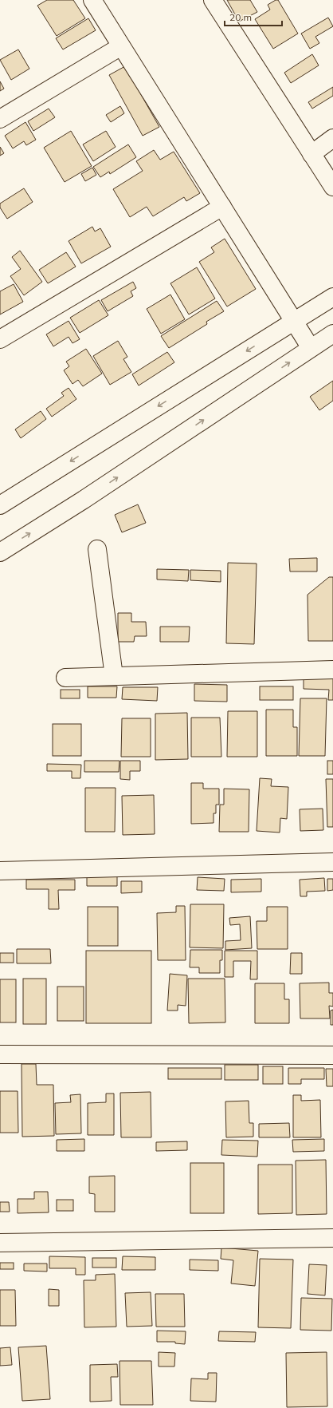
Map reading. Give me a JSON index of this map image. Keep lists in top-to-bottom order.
{
  "scale_bar": "20 m"
}
